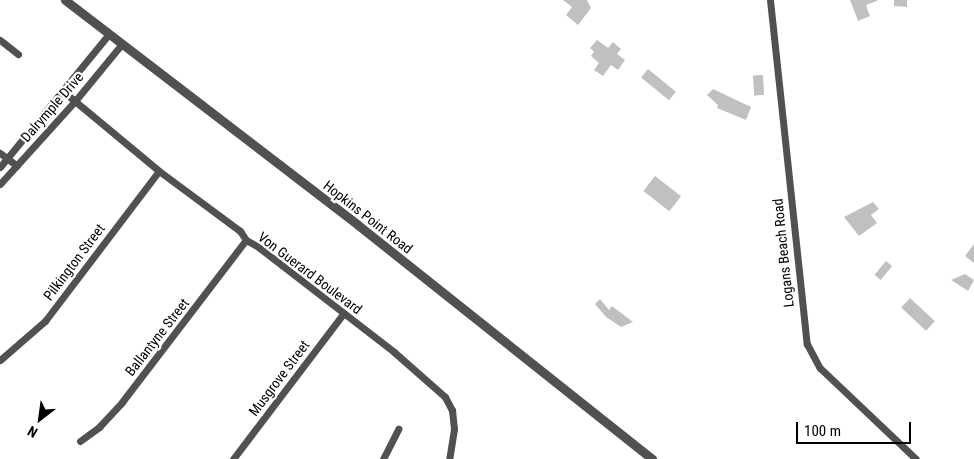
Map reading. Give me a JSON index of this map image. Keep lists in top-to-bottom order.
{
  "streets": {
    "street": [
      "Dalrymple Drive",
      "Hopkins Point Road",
      "Logans Beach Road",
      "Pilkington Street",
      "Von Guerard Boulevard",
      "Ballantyne Street",
      "Musgrove Street"
    ]
  },
  "crossings": [
    ["Dalrymple Drive", "Hopkins Point Road"],
    ["Dalrymple Drive", "Von Guerard Boulevard"],
    ["Pilkington Street", "Von Guerard Boulevard"],
    ["Von Guerard Boulevard", "Ballantyne Street"],
    ["Von Guerard Boulevard", "Musgrove Street"]
  ],
  "scale_bar": "100 m",
  "north": "bottom left"
}
